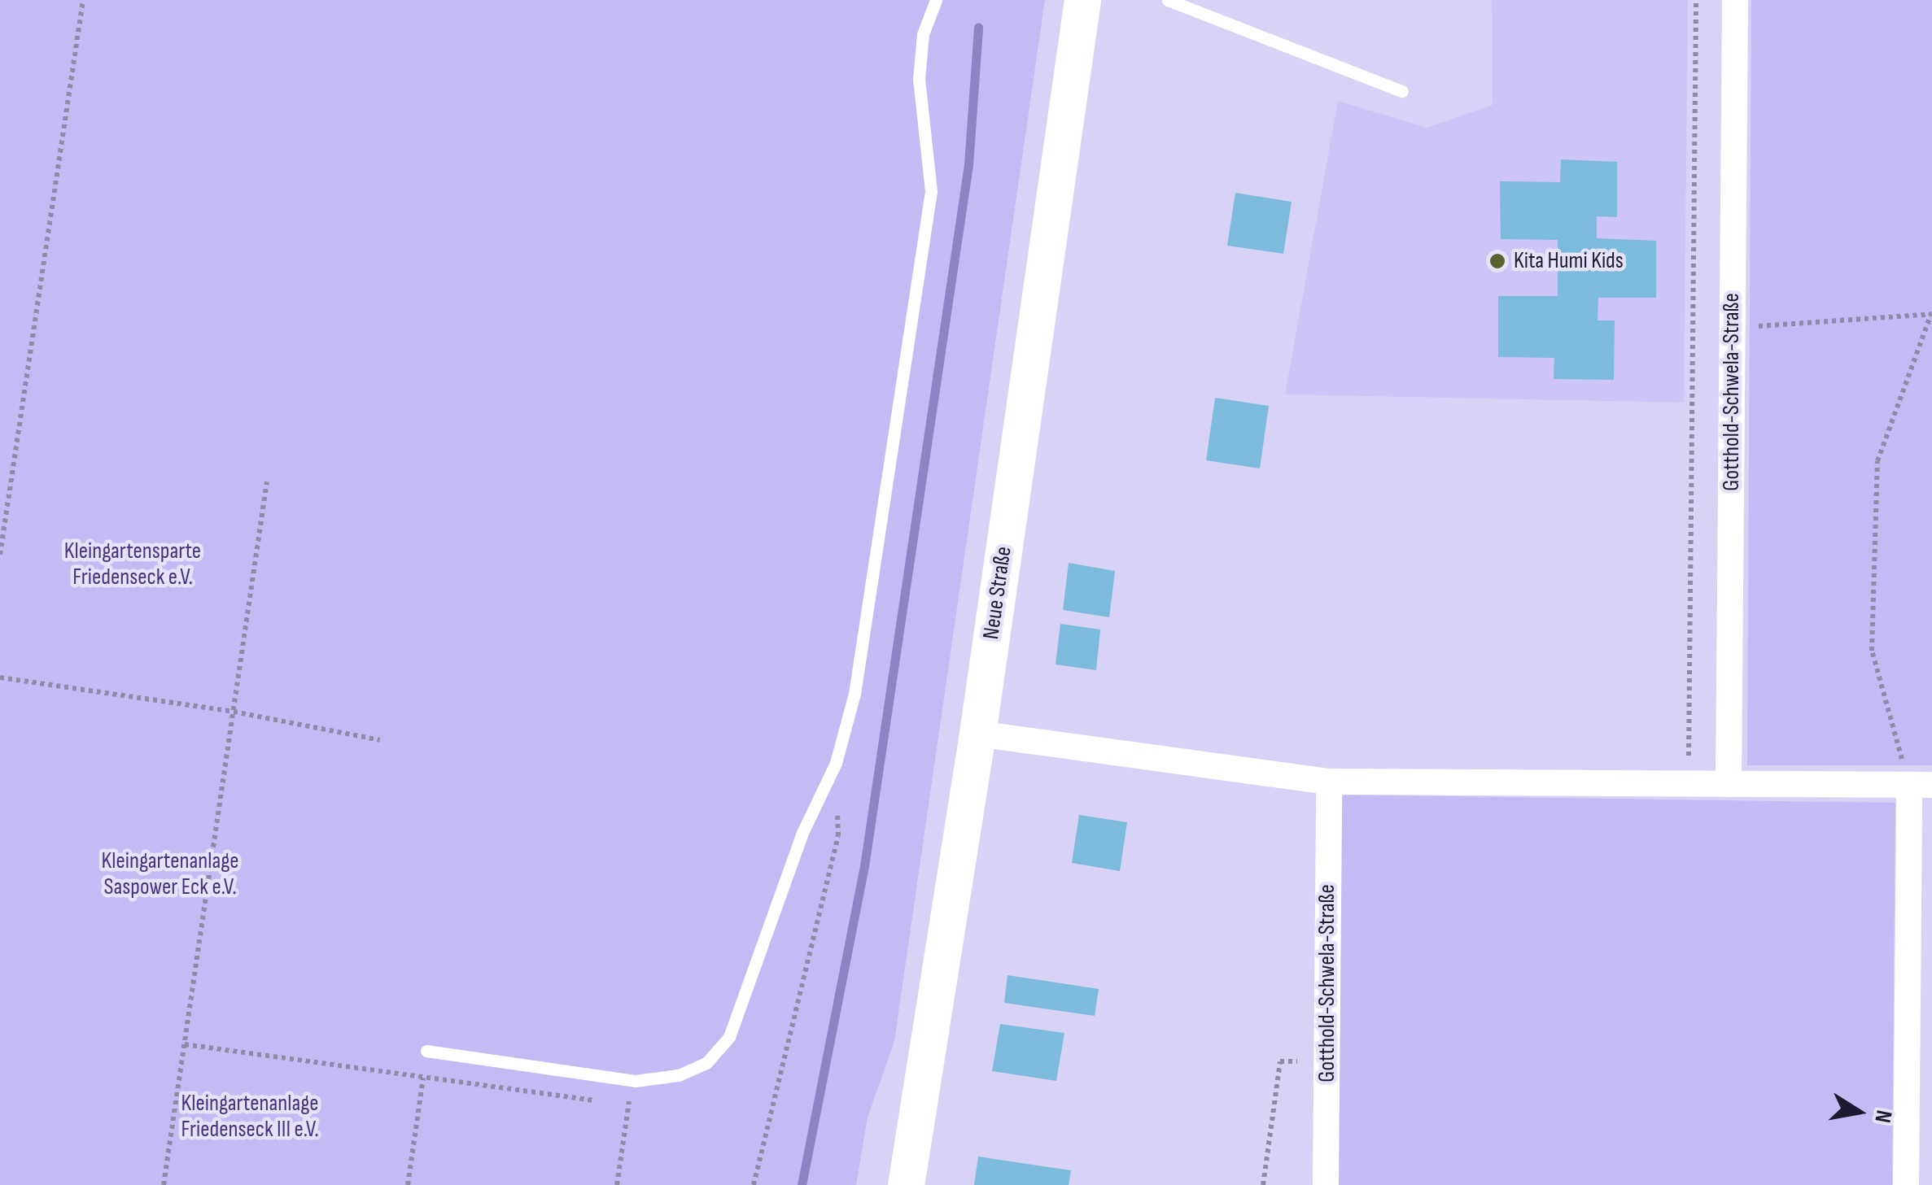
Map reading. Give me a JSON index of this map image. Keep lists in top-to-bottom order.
{
  "streets": {
    "street": ["Gotthold-Schwela-Straße", "Neue Straße"]
  },
  "parks": ["Kleingartensparte Friedenseck e.V.", "Kleingartenanlage Saspower Eck e.V.", "Kleingartenanlage Friedenseck III e.V."],
  "places": ["Kita Humi Kids"],
  "north": "right"
}
